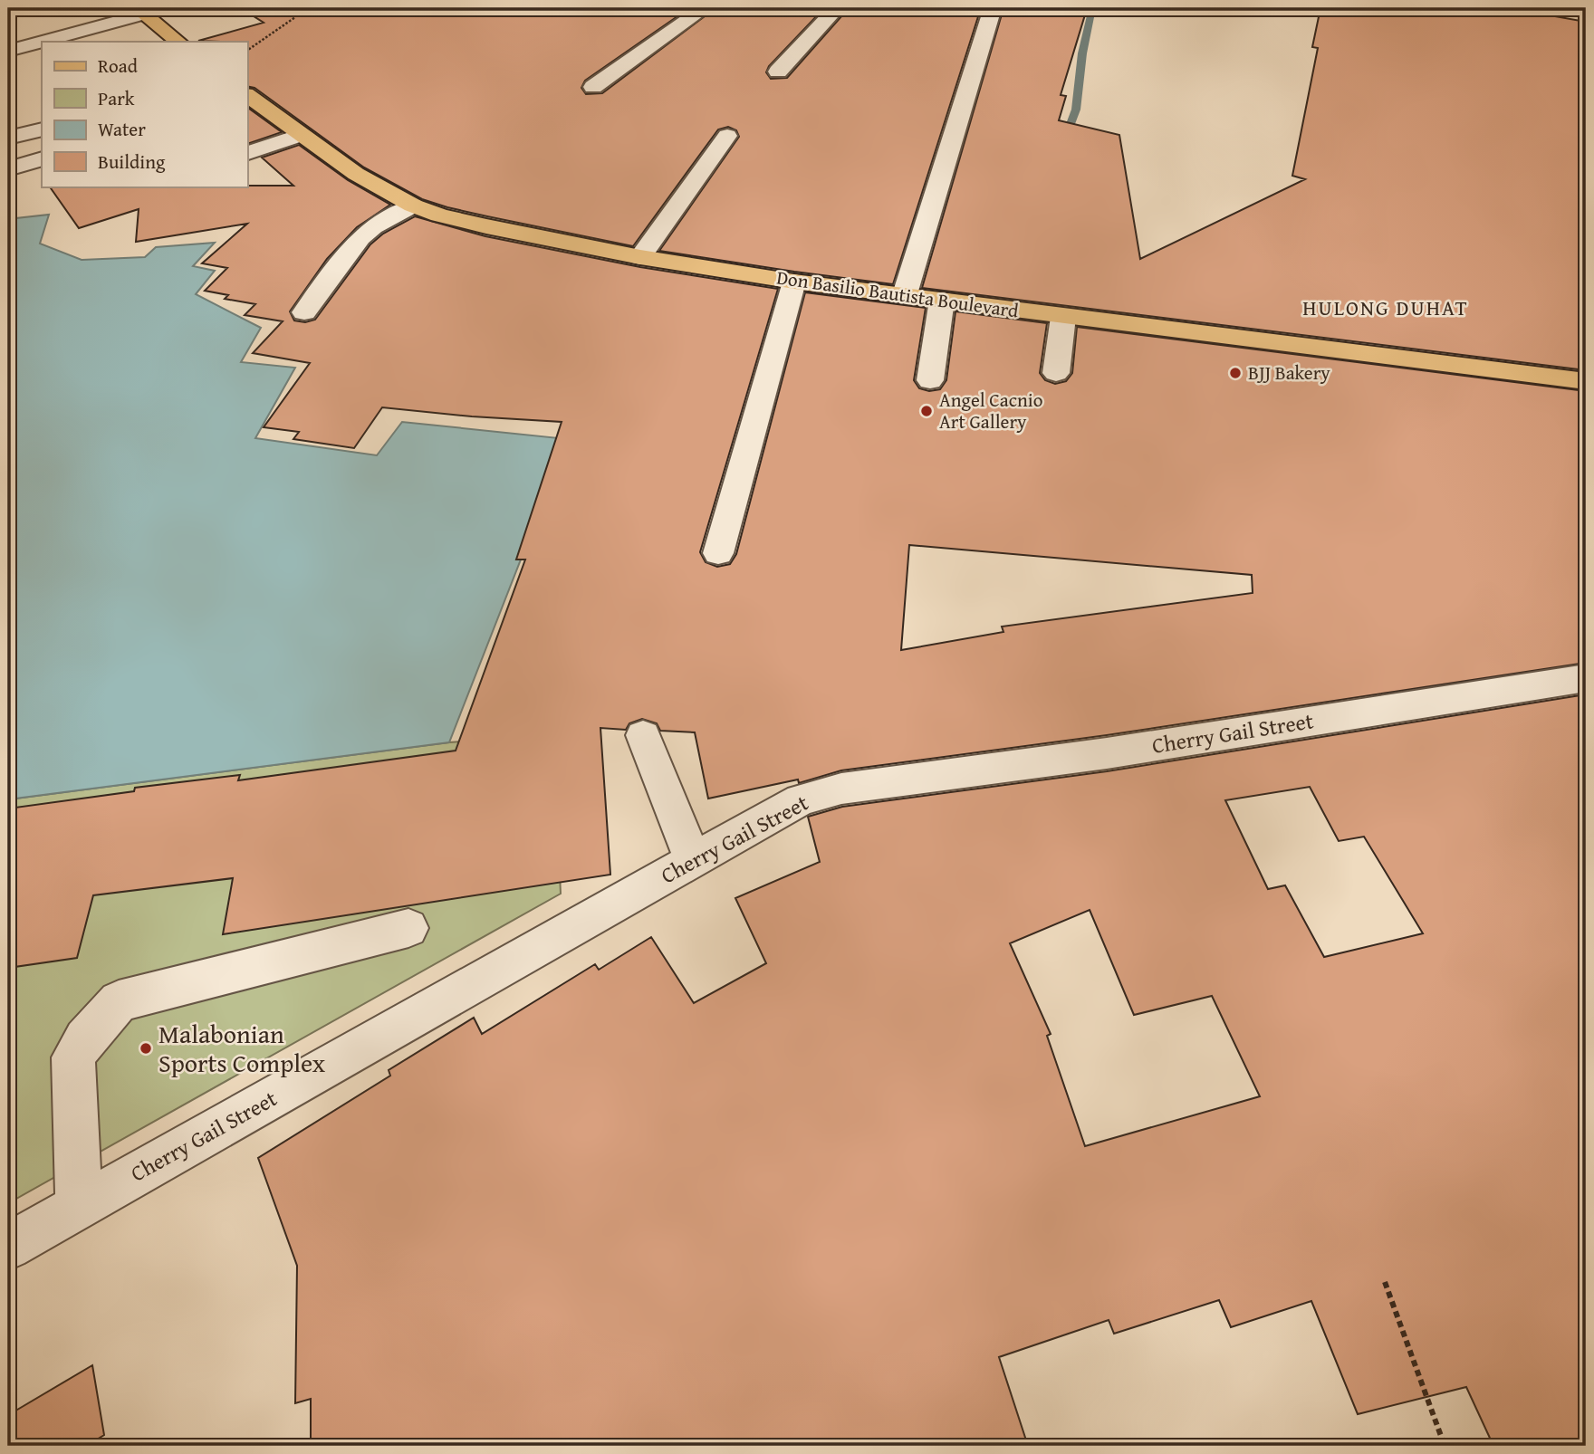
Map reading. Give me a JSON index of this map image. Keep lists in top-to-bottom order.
{
  "streets": {
    "main road": ["Don Basilio Bautista Boulevard"],
    "street": ["Cherry Gail Street"]
  },
  "districts": ["HULONG DUHAT"],
  "places": ["BJJ Bakery", "Angel Cacnio Art Gallery", "Malabonian Sports Complex"],
  "legend": [
    "Road",
    "Park",
    "Water",
    "Building"
  ]
}
